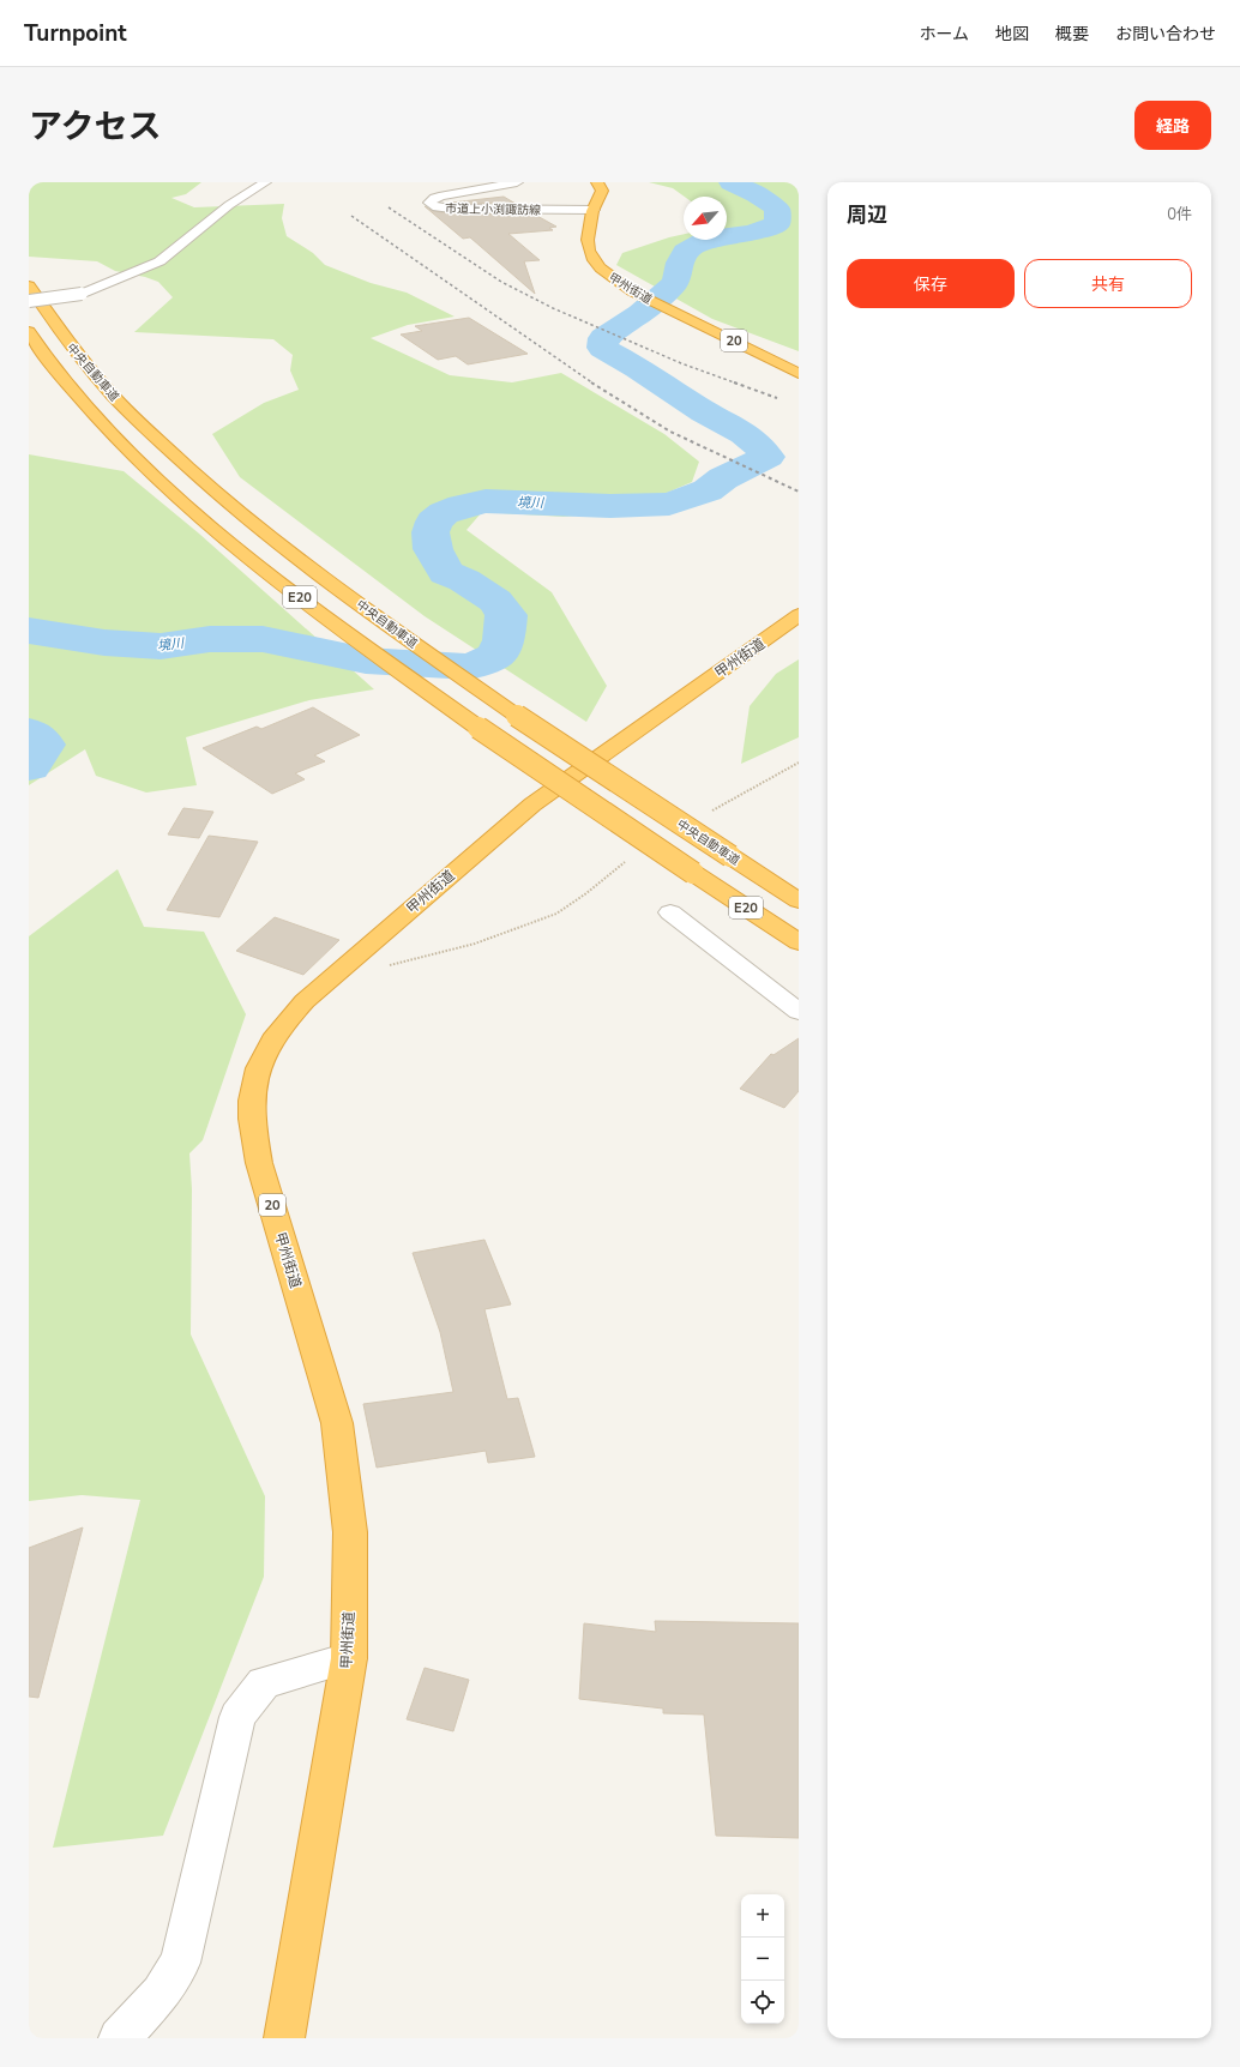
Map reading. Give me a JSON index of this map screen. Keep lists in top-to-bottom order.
{
  "streets": {
    "highway": [
      "甲州街道",
      "20",
      "中央自動車道",
      "E20"
    ],
    "street": ["市道上小渕諏訪線"]
  },
  "crossings": [
    ["市道上小渕諏訪線", "甲州街道"]
  ],
  "water": ["境川"],
  "north": "bottom left",
  "page": {
    "header": "Turnpoint",
    "nav": [
      "ホーム",
      "地図",
      "概要",
      "お問い合わせ"
    ],
    "title": "アクセス",
    "buttons": [
      "経路",
      ["保存", "共有"]
    ],
    "heading": ["周辺", "0件"],
    "map_buttons": ["+", "−"]
  }
}
